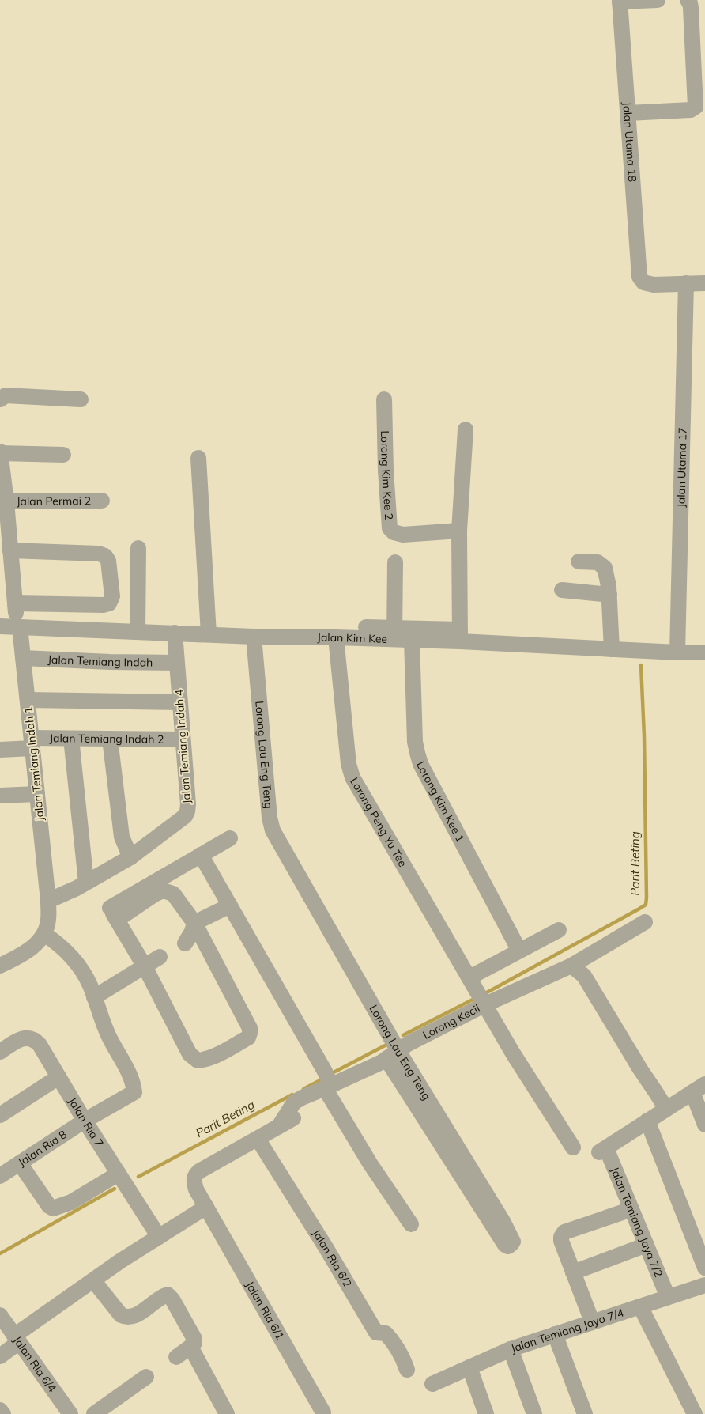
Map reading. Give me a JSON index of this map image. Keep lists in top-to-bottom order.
{
  "streets": {
    "street": [
      "Jalan Utama 18",
      "Jalan Utama 17",
      "Lorong Kim Kee 2",
      "Jalan Permai 2",
      "Jalan Kim Kee",
      "Jalan Temiang Indah",
      "Jalan Temiang Indah 2",
      "Jalan Temiang Indah 4",
      "Lorong Lau Eng Teng",
      "Jalan Temiang Indah 1",
      "Lorong Kim Kee 1",
      "Lorong Peng Yu Tee",
      "Lorong Kecil",
      "Jalan Ria 7",
      "Jalan Ria 8",
      "Jalan Temiang Jaya 7/2",
      "Jalan Ria 6/2",
      "Jalan Ria 6/1",
      "Jalan Temiang Jaya 7/4",
      "Jalan Ria 6/4"
    ]
  },
  "crossings": [
    ["Jalan Utama 18", "Jalan Utama 17"],
    ["Jalan Utama 17", "Jalan Kim Kee"],
    ["Jalan Permai 2", "Jalan Temiang Indah 1"],
    ["Jalan Kim Kee", "Jalan Temiang Indah 4"],
    ["Jalan Kim Kee", "Lorong Lau Eng Teng"],
    ["Jalan Kim Kee", "Jalan Temiang Indah 1"],
    ["Jalan Kim Kee", "Lorong Kim Kee 1"],
    ["Jalan Kim Kee", "Lorong Peng Yu Tee"],
    ["Jalan Temiang Indah", "Jalan Temiang Indah 4"],
    ["Jalan Temiang Indah", "Jalan Temiang Indah 1"],
    ["Jalan Temiang Indah 2", "Jalan Temiang Indah 4"],
    ["Jalan Temiang Indah 2", "Jalan Temiang Indah 1"],
    ["Jalan Temiang Indah 4", "Jalan Temiang Indah 1"],
    ["Lorong Lau Eng Teng", "Lorong Kecil"],
    ["Lorong Peng Yu Tee", "Lorong Kecil"],
    ["Jalan Ria 7", "Jalan Ria 8"],
    ["Jalan Temiang Jaya 7/2", "Jalan Temiang Jaya 7/4"],
    ["Jalan Ria 6/2", "Jalan Ria 6/1"]
  ],
  "water": ["Parit Beting"]
}
